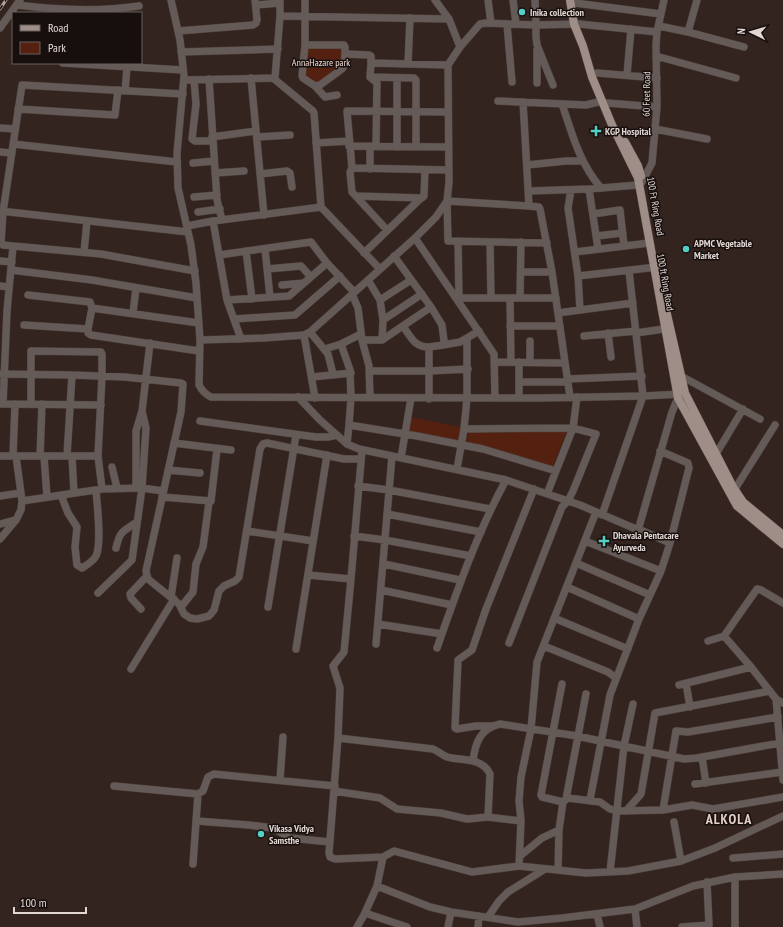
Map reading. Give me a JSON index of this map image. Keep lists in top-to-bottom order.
{
  "streets": {
    "main road": ["100 Ft Ring Road", "100 ft Ring Road"],
    "street": ["60 Feet Road"]
  },
  "crossings": [
    ["60 Feet Road", "100 Ft Ring Road"],
    ["60 Feet Road", "100 ft Ring Road"],
    ["100 Ft Ring Road", "100 ft Ring Road"]
  ],
  "districts": ["ALKOLA"],
  "parks": ["AnnaHazare park"],
  "places": {
    "other": ["Inika collection", "APMC Vegetable Market", "Vikasa Vidya Samsthe"],
    "health": ["KGP Hospital", "Dhavala Pentacare Ayurveda"]
  },
  "legend": ["Road", "Park"],
  "scale_bar": "100 m",
  "north": "left"
}
